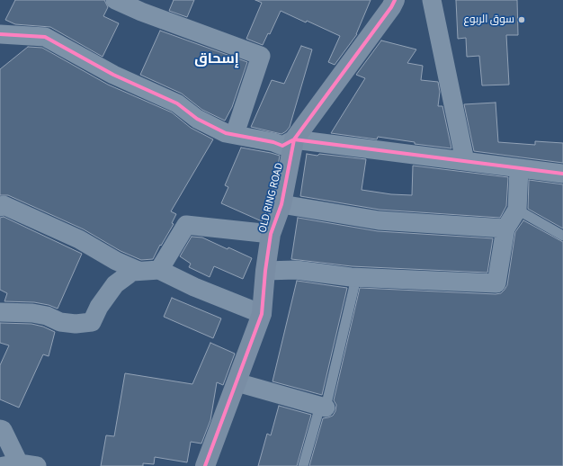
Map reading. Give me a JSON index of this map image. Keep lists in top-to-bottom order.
{
  "streets": {
    "street": ["OLD RING ROAD"]
  },
  "districts": ["إسحاق"],
  "places": ["سوق الربوع"]
}
